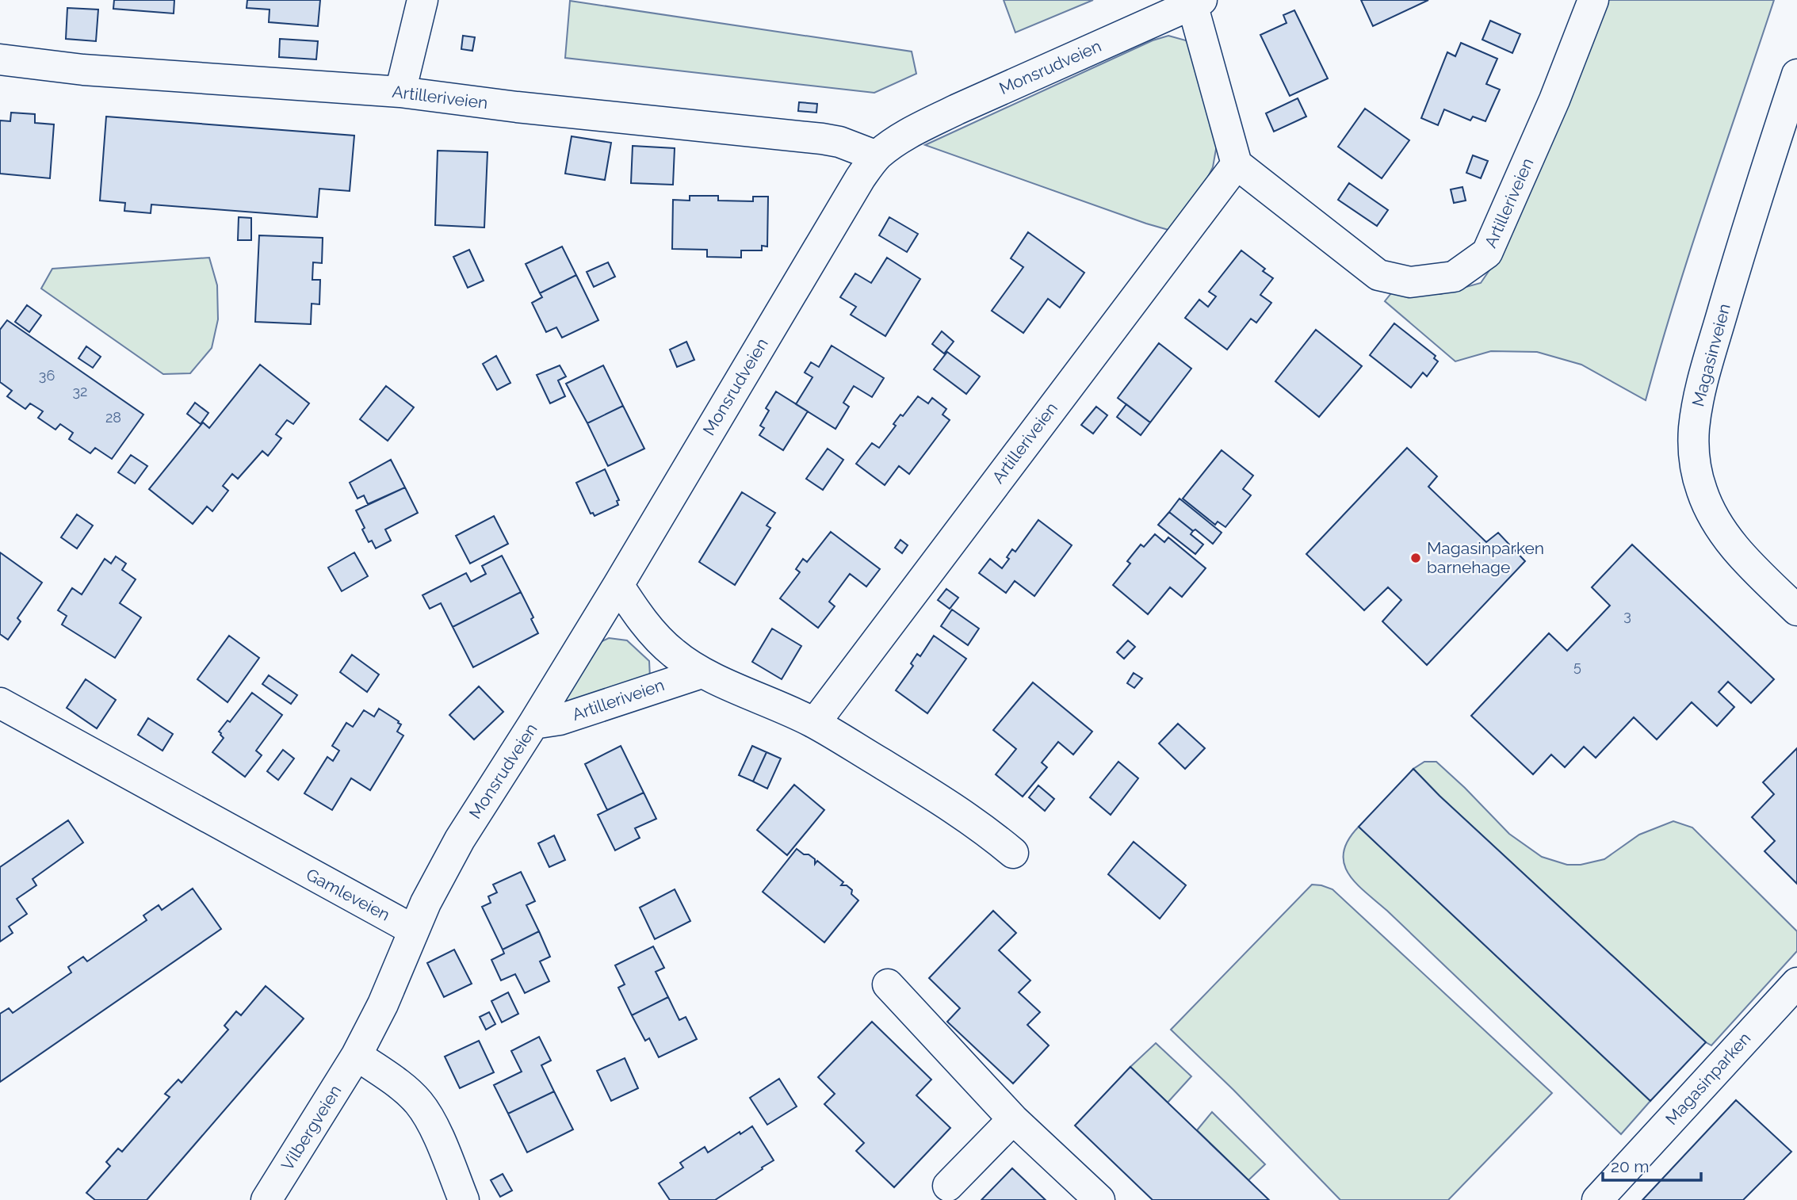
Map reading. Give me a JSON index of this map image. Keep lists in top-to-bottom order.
{
  "streets": {
    "street": [
      "Monsrudveien",
      "Artilleriveien",
      "Magasinveien",
      "Gamleveien",
      "Magasinparken",
      "Vilbergveien"
    ]
  },
  "crossings": [
    ["Monsrudveien", "Artilleriveien"],
    ["Monsrudveien", "Gamleveien"]
  ],
  "places": ["Magasinparken barnehage"],
  "house_numbers": [
    "36",
    "32",
    "28",
    "3",
    "5"
  ],
  "scale_bar": "20 m"
}
